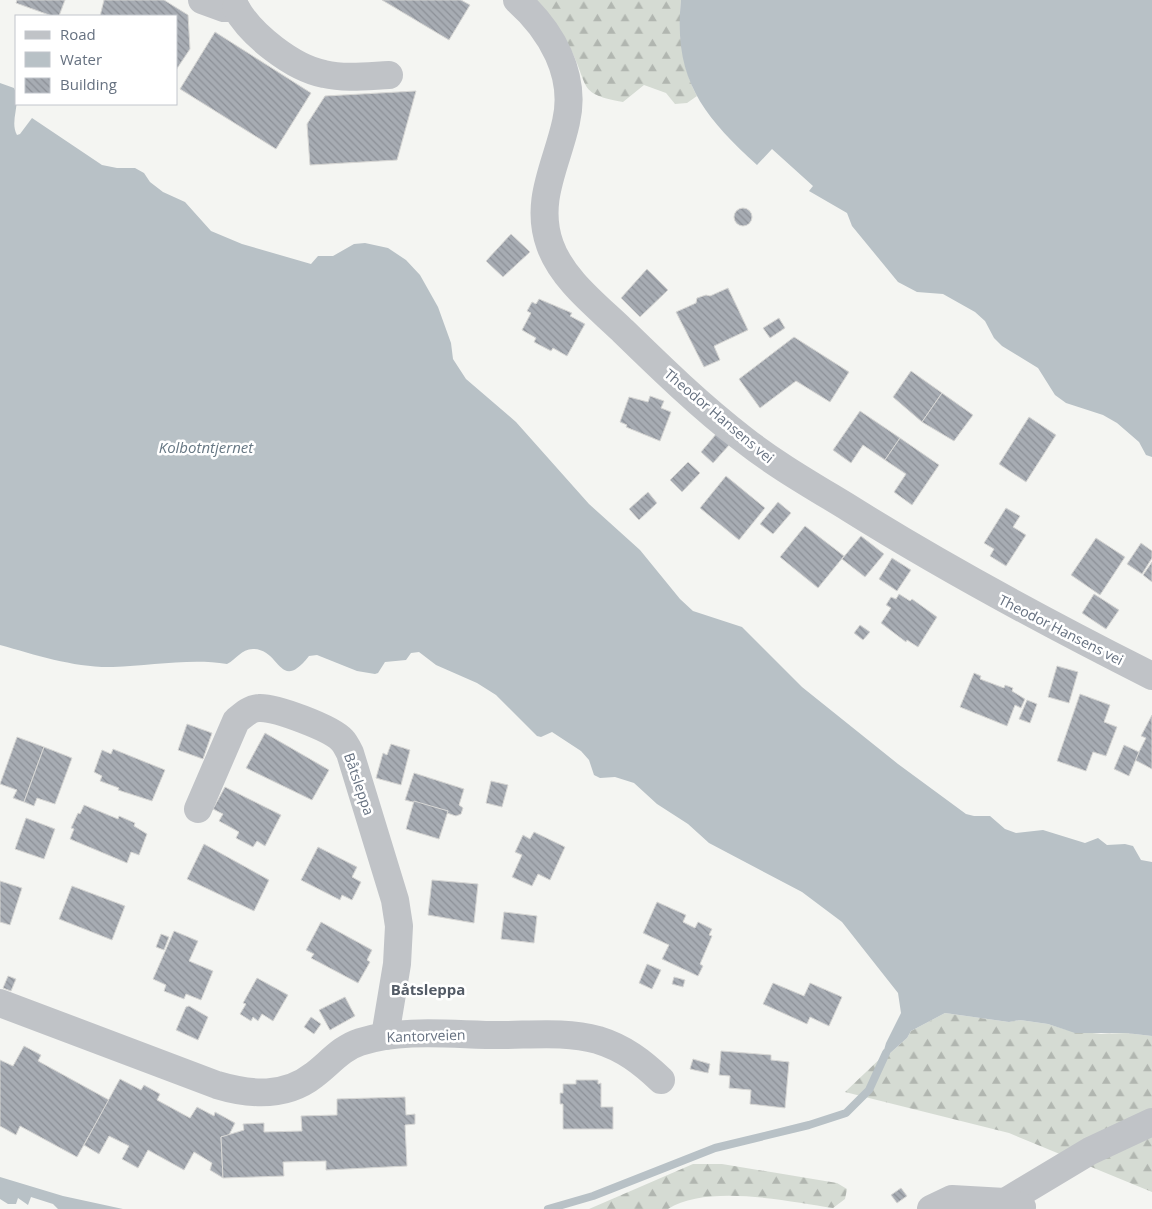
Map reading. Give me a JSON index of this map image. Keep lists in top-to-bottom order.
{
  "streets": {
    "street": ["Theodor Hansens vei", "Båtsleppa", "Kantorveien"]
  },
  "crossings": [
    ["Båtsleppa", "Kantorveien"]
  ],
  "districts": ["Båtsleppa"],
  "water": ["Kolbotntjernet"],
  "legend": ["Road", "Water", "Building"]
}
